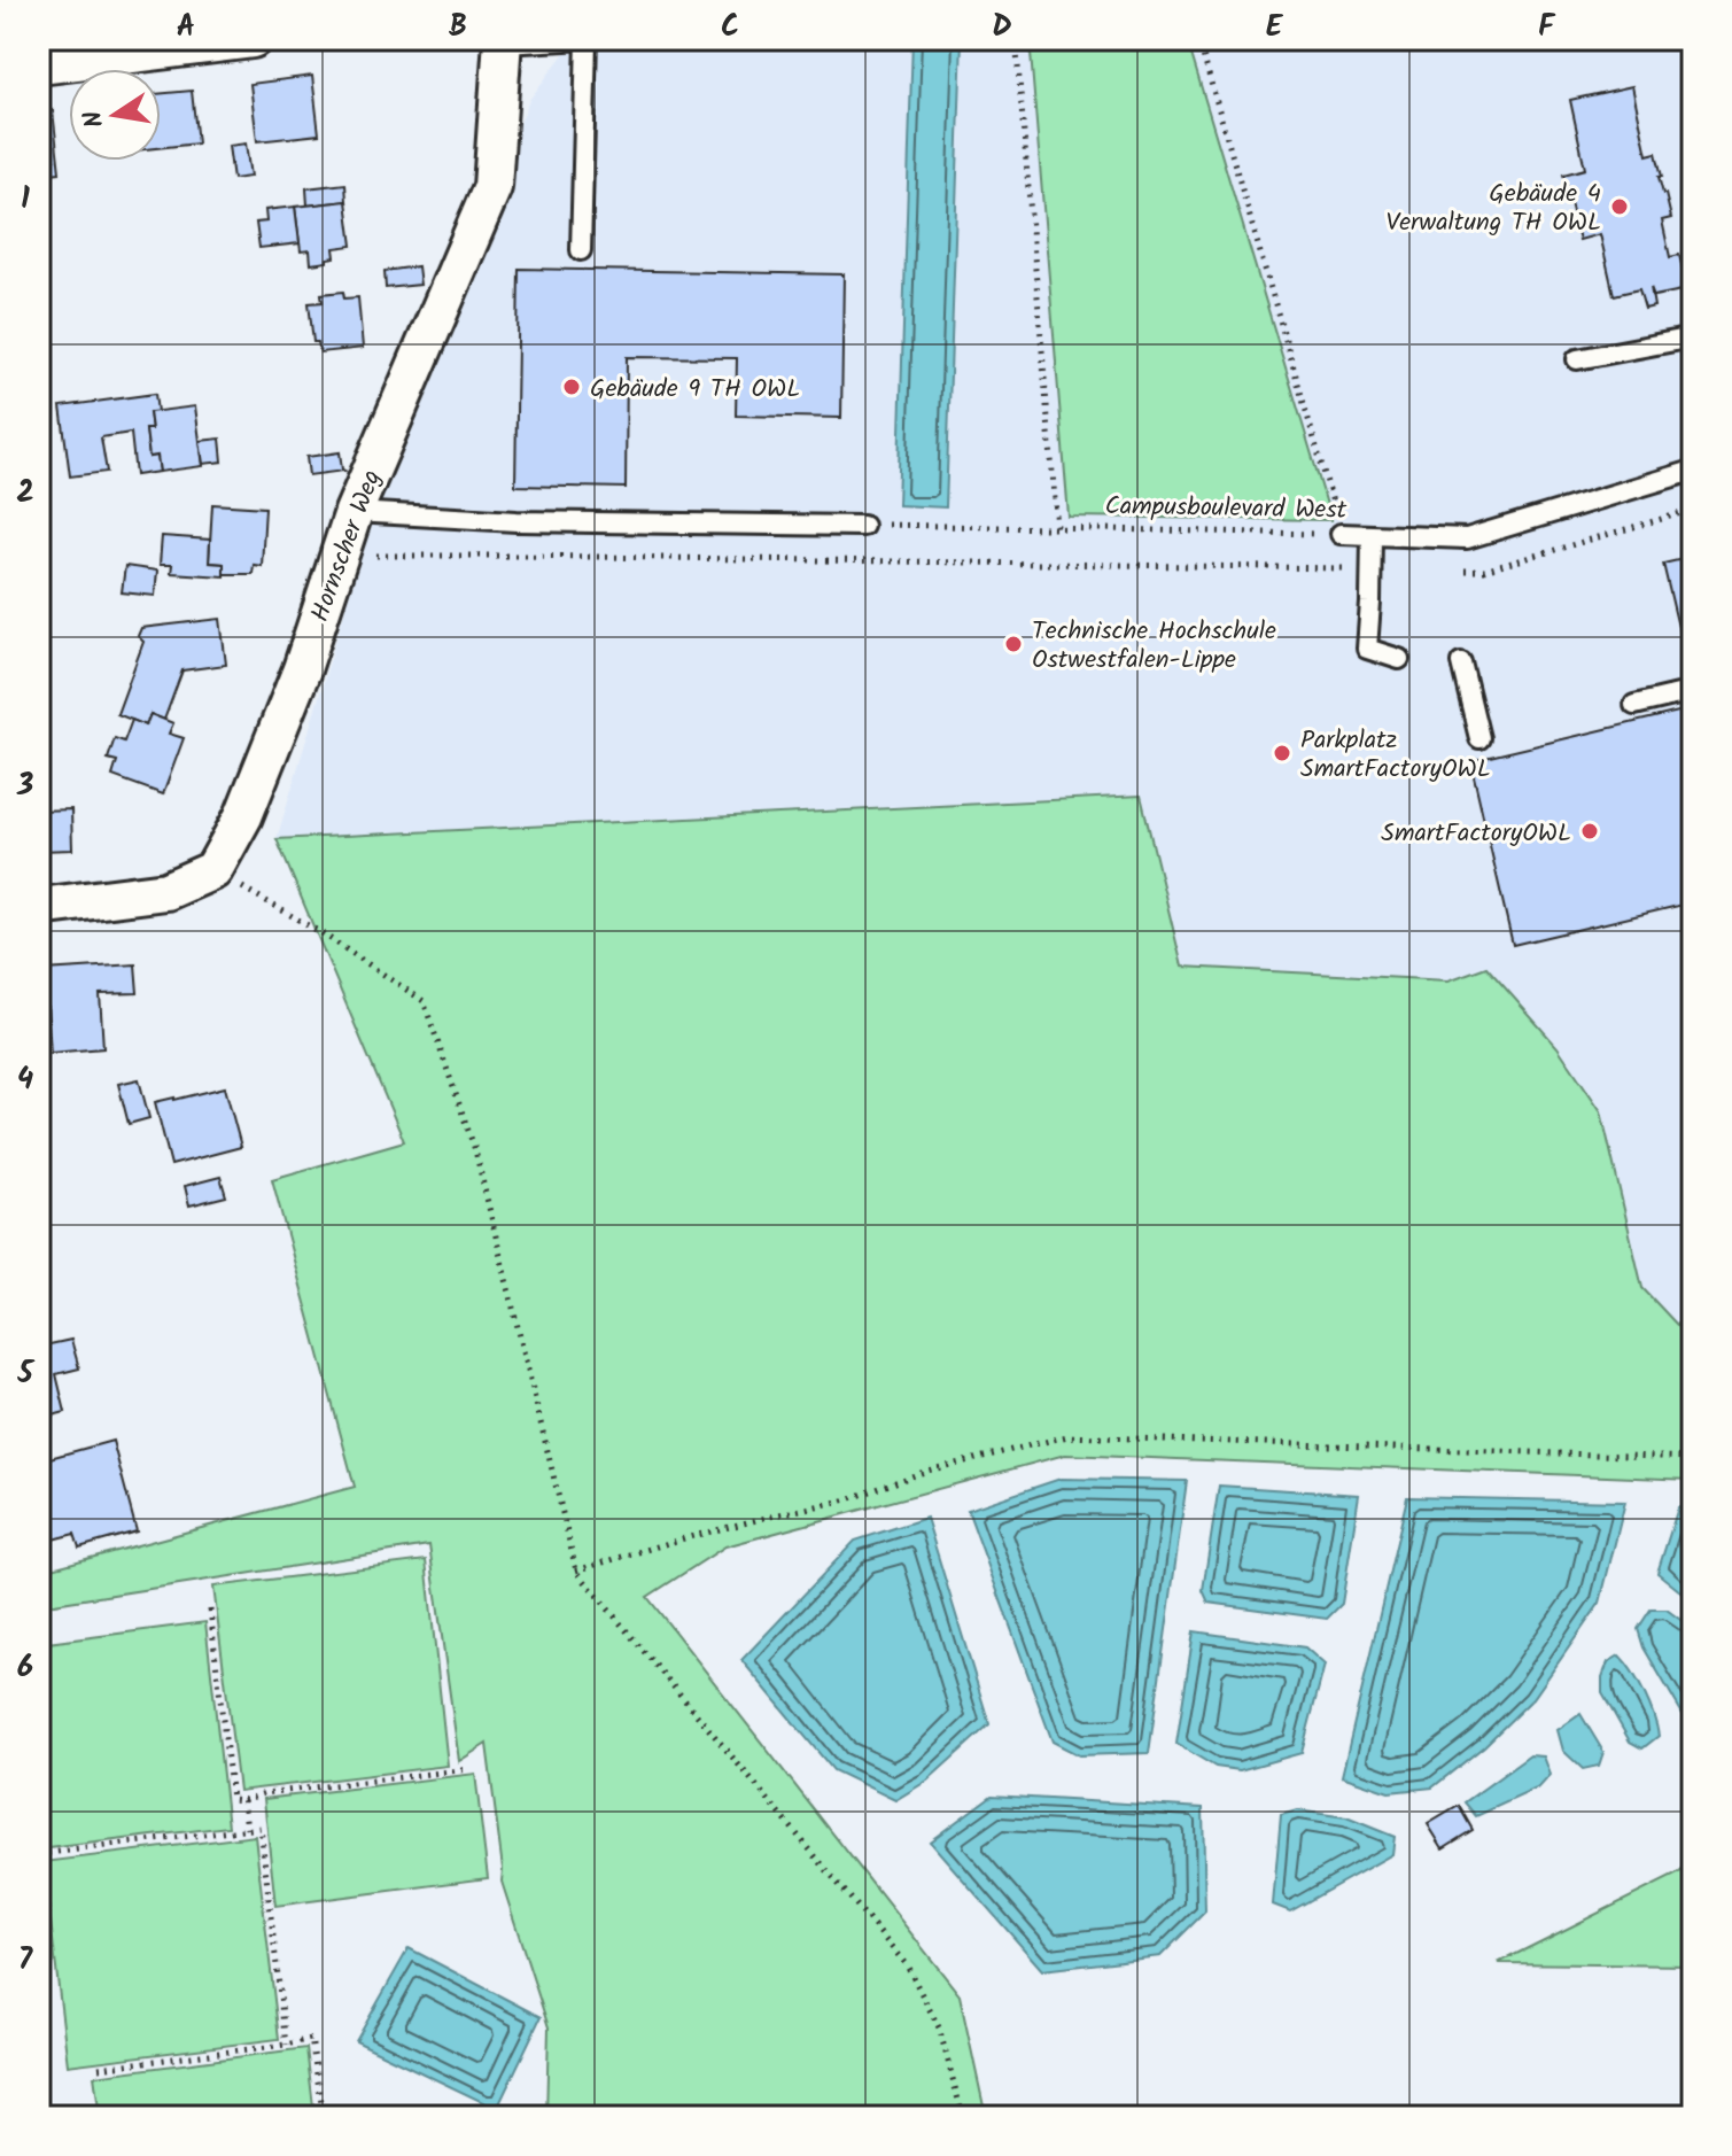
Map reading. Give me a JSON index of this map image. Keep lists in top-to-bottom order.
{
  "streets": {
    "street": ["Hornscher Weg"],
    "lane": ["Campusboulevard West"]
  },
  "places": [
    "Gebäude 4 Verwaltung TH OWL",
    "Gebäude 9 TH OWL",
    "Technische Hochschule Ostwestfalen-Lippe",
    "Parkplatz SmartFactoryOWL",
    "SmartFactoryOWL"
  ],
  "north": "left",
  "grid": {
    "columns": [
      "A",
      "B",
      "C",
      "D",
      "E",
      "F"
    ],
    "rows": [
      "1",
      "2",
      "3",
      "4",
      "5",
      "6",
      "7"
    ]
  }
}
